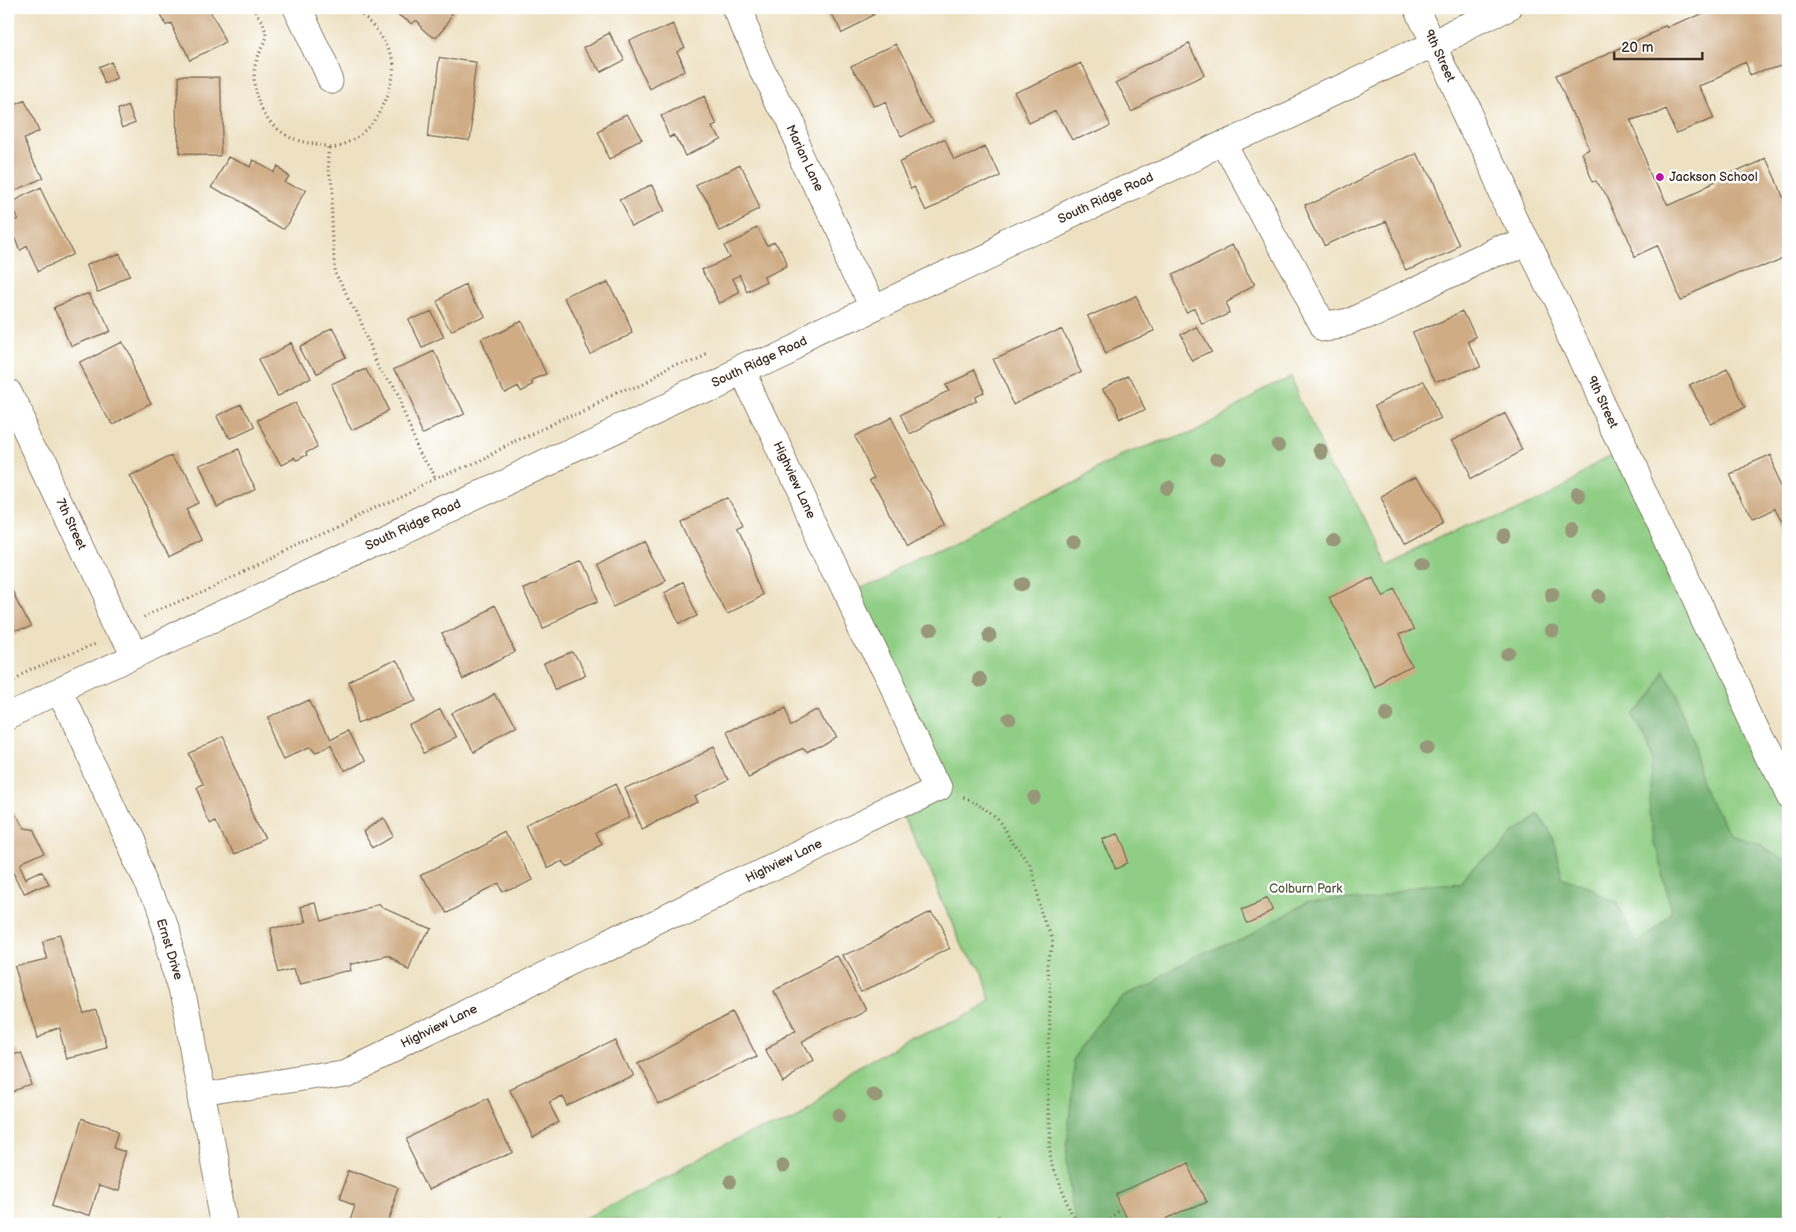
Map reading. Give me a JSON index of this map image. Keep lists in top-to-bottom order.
{
  "streets": {
    "street": [
      "9th Street",
      "Marian Lane",
      "South Ridge Road",
      "Highview Lane",
      "7th Street",
      "Ernst Drive"
    ]
  },
  "crossings": [
    ["9th Street", "South Ridge Road"],
    ["Marian Lane", "South Ridge Road"],
    ["South Ridge Road", "Highview Lane"],
    ["South Ridge Road", "7th Street"],
    ["South Ridge Road", "Ernst Drive"],
    ["Highview Lane", "Ernst Drive"]
  ],
  "parks": ["Colburn Park"],
  "places": ["Jackson School"],
  "scale_bar": "20 m"
}
